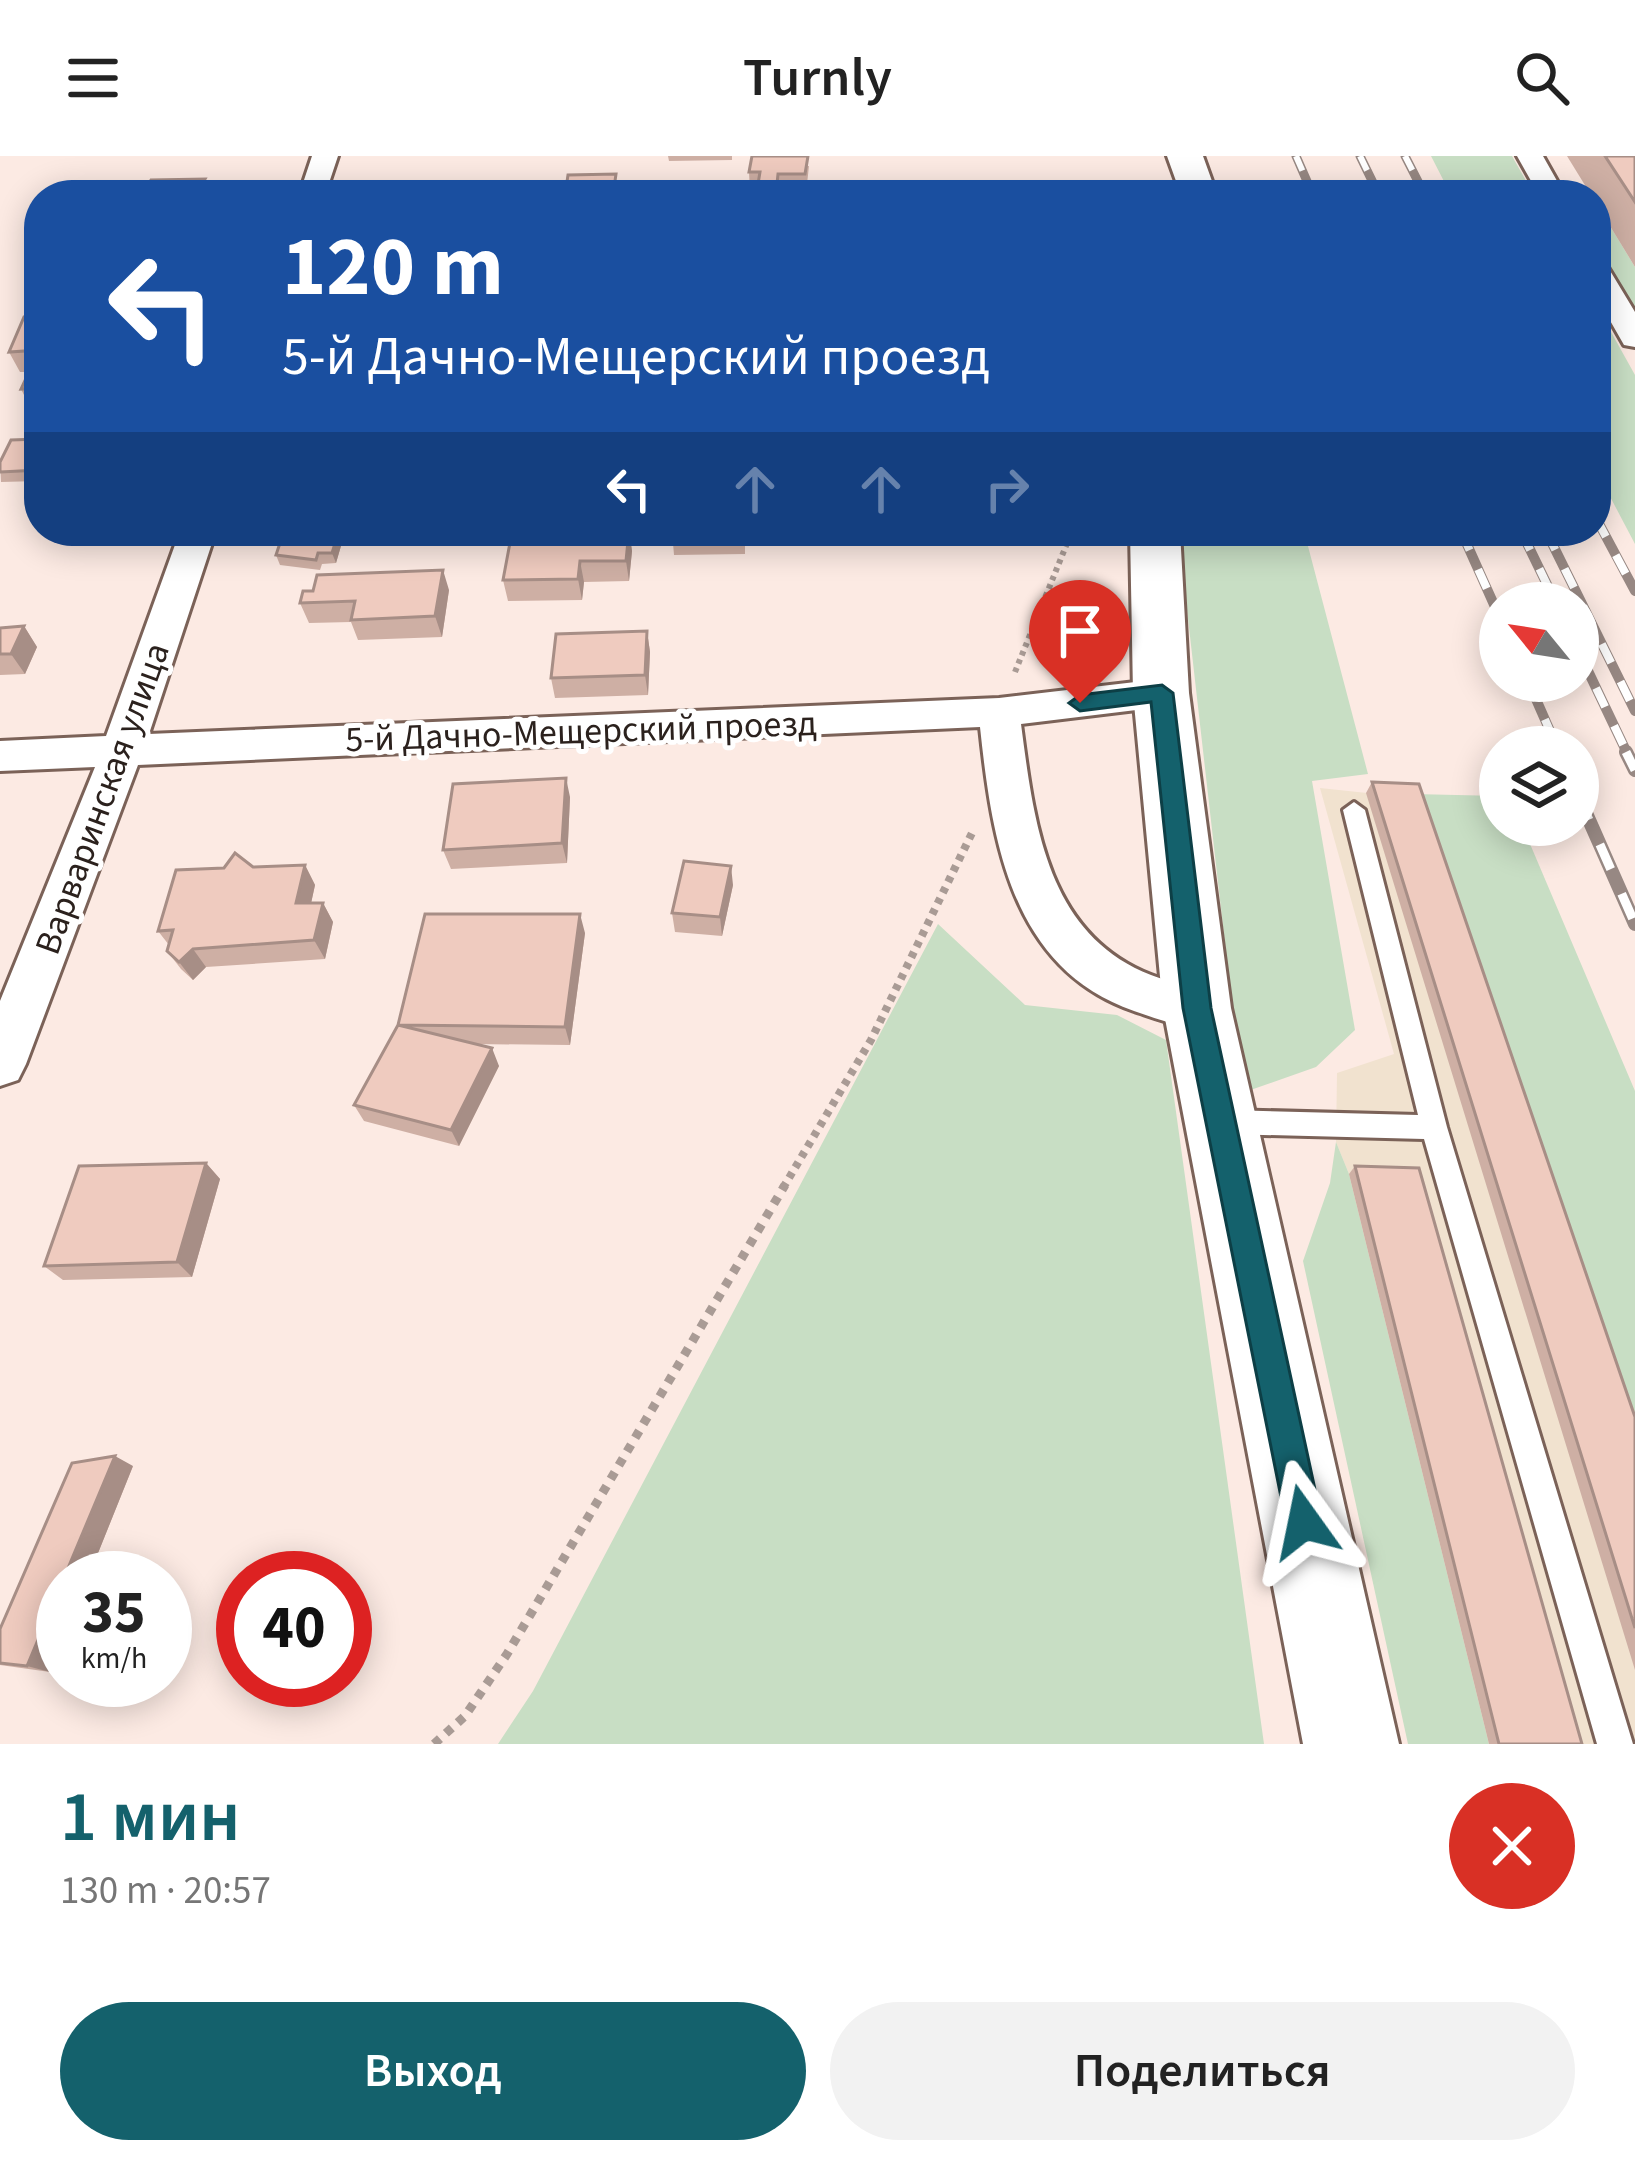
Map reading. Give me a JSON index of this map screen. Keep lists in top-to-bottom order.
{
  "streets": {
    "street": ["5-й Дачно-Мещерский проезд", "Варваринская улица"]
  },
  "crossings": [
    ["5-й Дачно-Мещерский проезд", "Варваринская улица"]
  ],
  "north": "top left",
  "page": {
    "header": "Turnly",
    "turn": ["120 m", "5-й Дачно-Мещерский проезд"],
    "speed": "35 km/h",
    "limit": "40",
    "heading": ["1 мин", "130 m · 20:57"],
    "buttons": ["Выход", "Поделиться"]
  }
}
